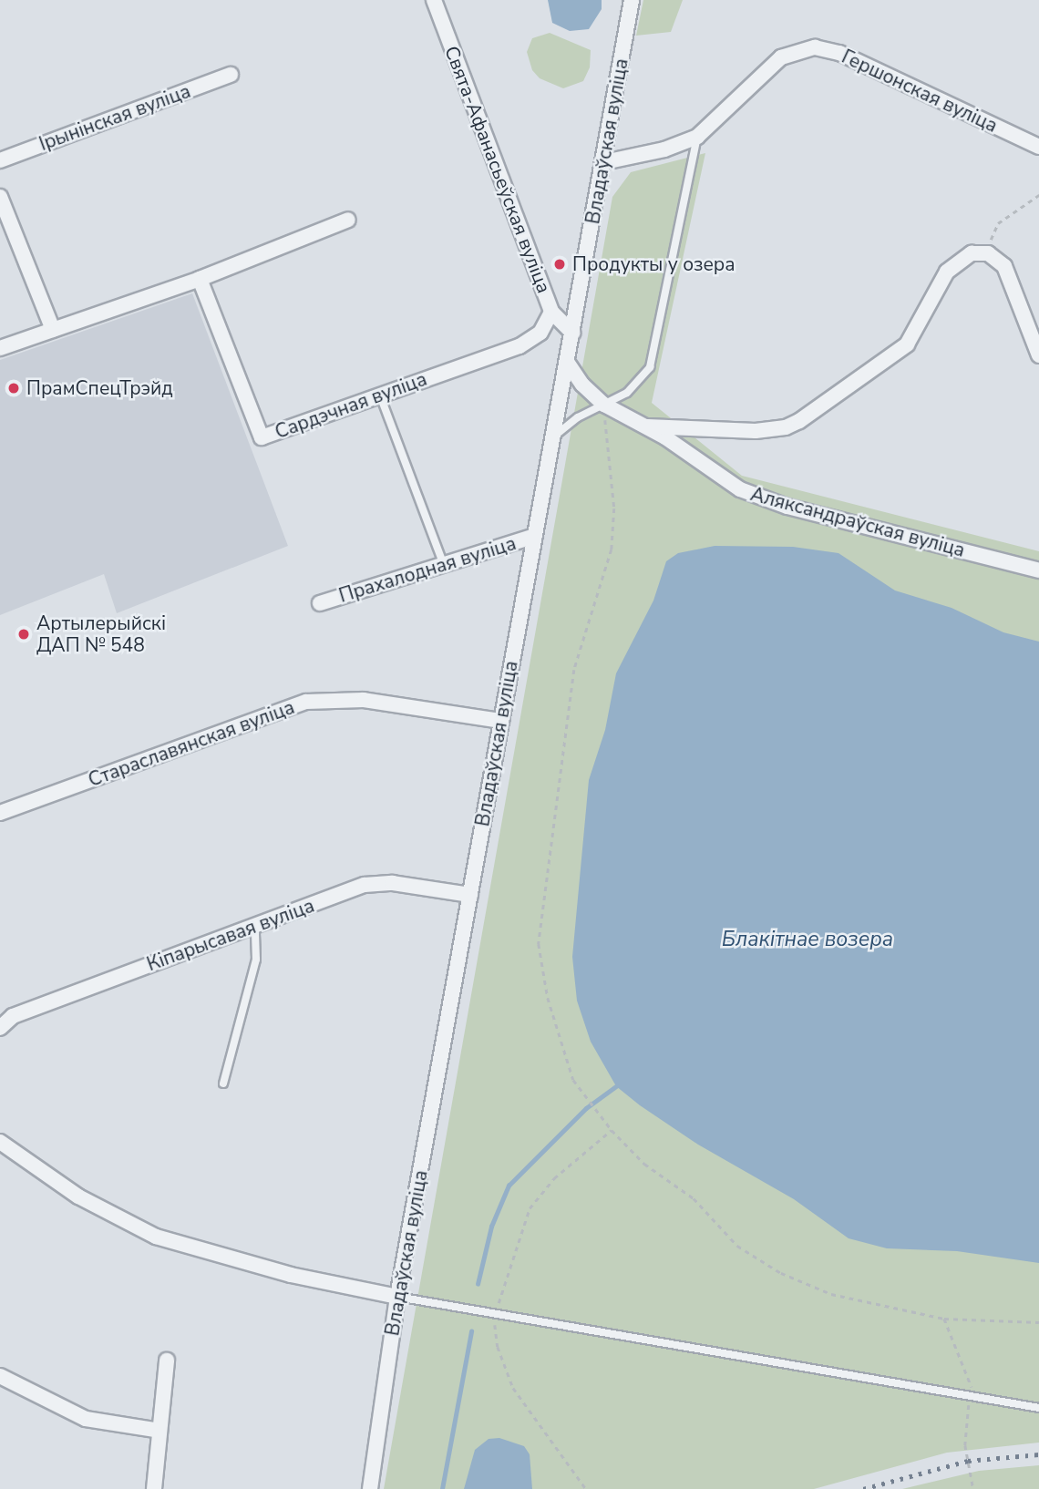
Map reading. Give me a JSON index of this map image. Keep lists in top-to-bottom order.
{
  "streets": {
    "street": [
      "Гершонская вуліца",
      "Ірынінская вуліца",
      "Владаўская вуліца",
      "Свята-Афанасьеўская вуліца",
      "Сардэчная вуліца",
      "Аляксандраўская вуліца",
      "Прахалодная вуліца",
      "Стараславянская вуліца",
      "Кіпарысавая вуліца"
    ]
  },
  "crossings": [
    ["Гершонская вуліца", "Владаўская вуліца"],
    ["Владаўская вуліца", "Свята-Афанасьеўская вуліца"],
    ["Владаўская вуліца", "Аляксандраўская вуліца"],
    ["Владаўская вуліца", "Прахалодная вуліца"],
    ["Владаўская вуліца", "Стараславянская вуліца"],
    ["Владаўская вуліца", "Кіпарысавая вуліца"],
    ["Свята-Афанасьеўская вуліца", "Сардэчная вуліца"]
  ],
  "water": ["Блакітнае возера"],
  "places": ["Продукты у озера", "ПрамСпецТрэйд", "Артылерыйскі ДАП № 548"]
}
